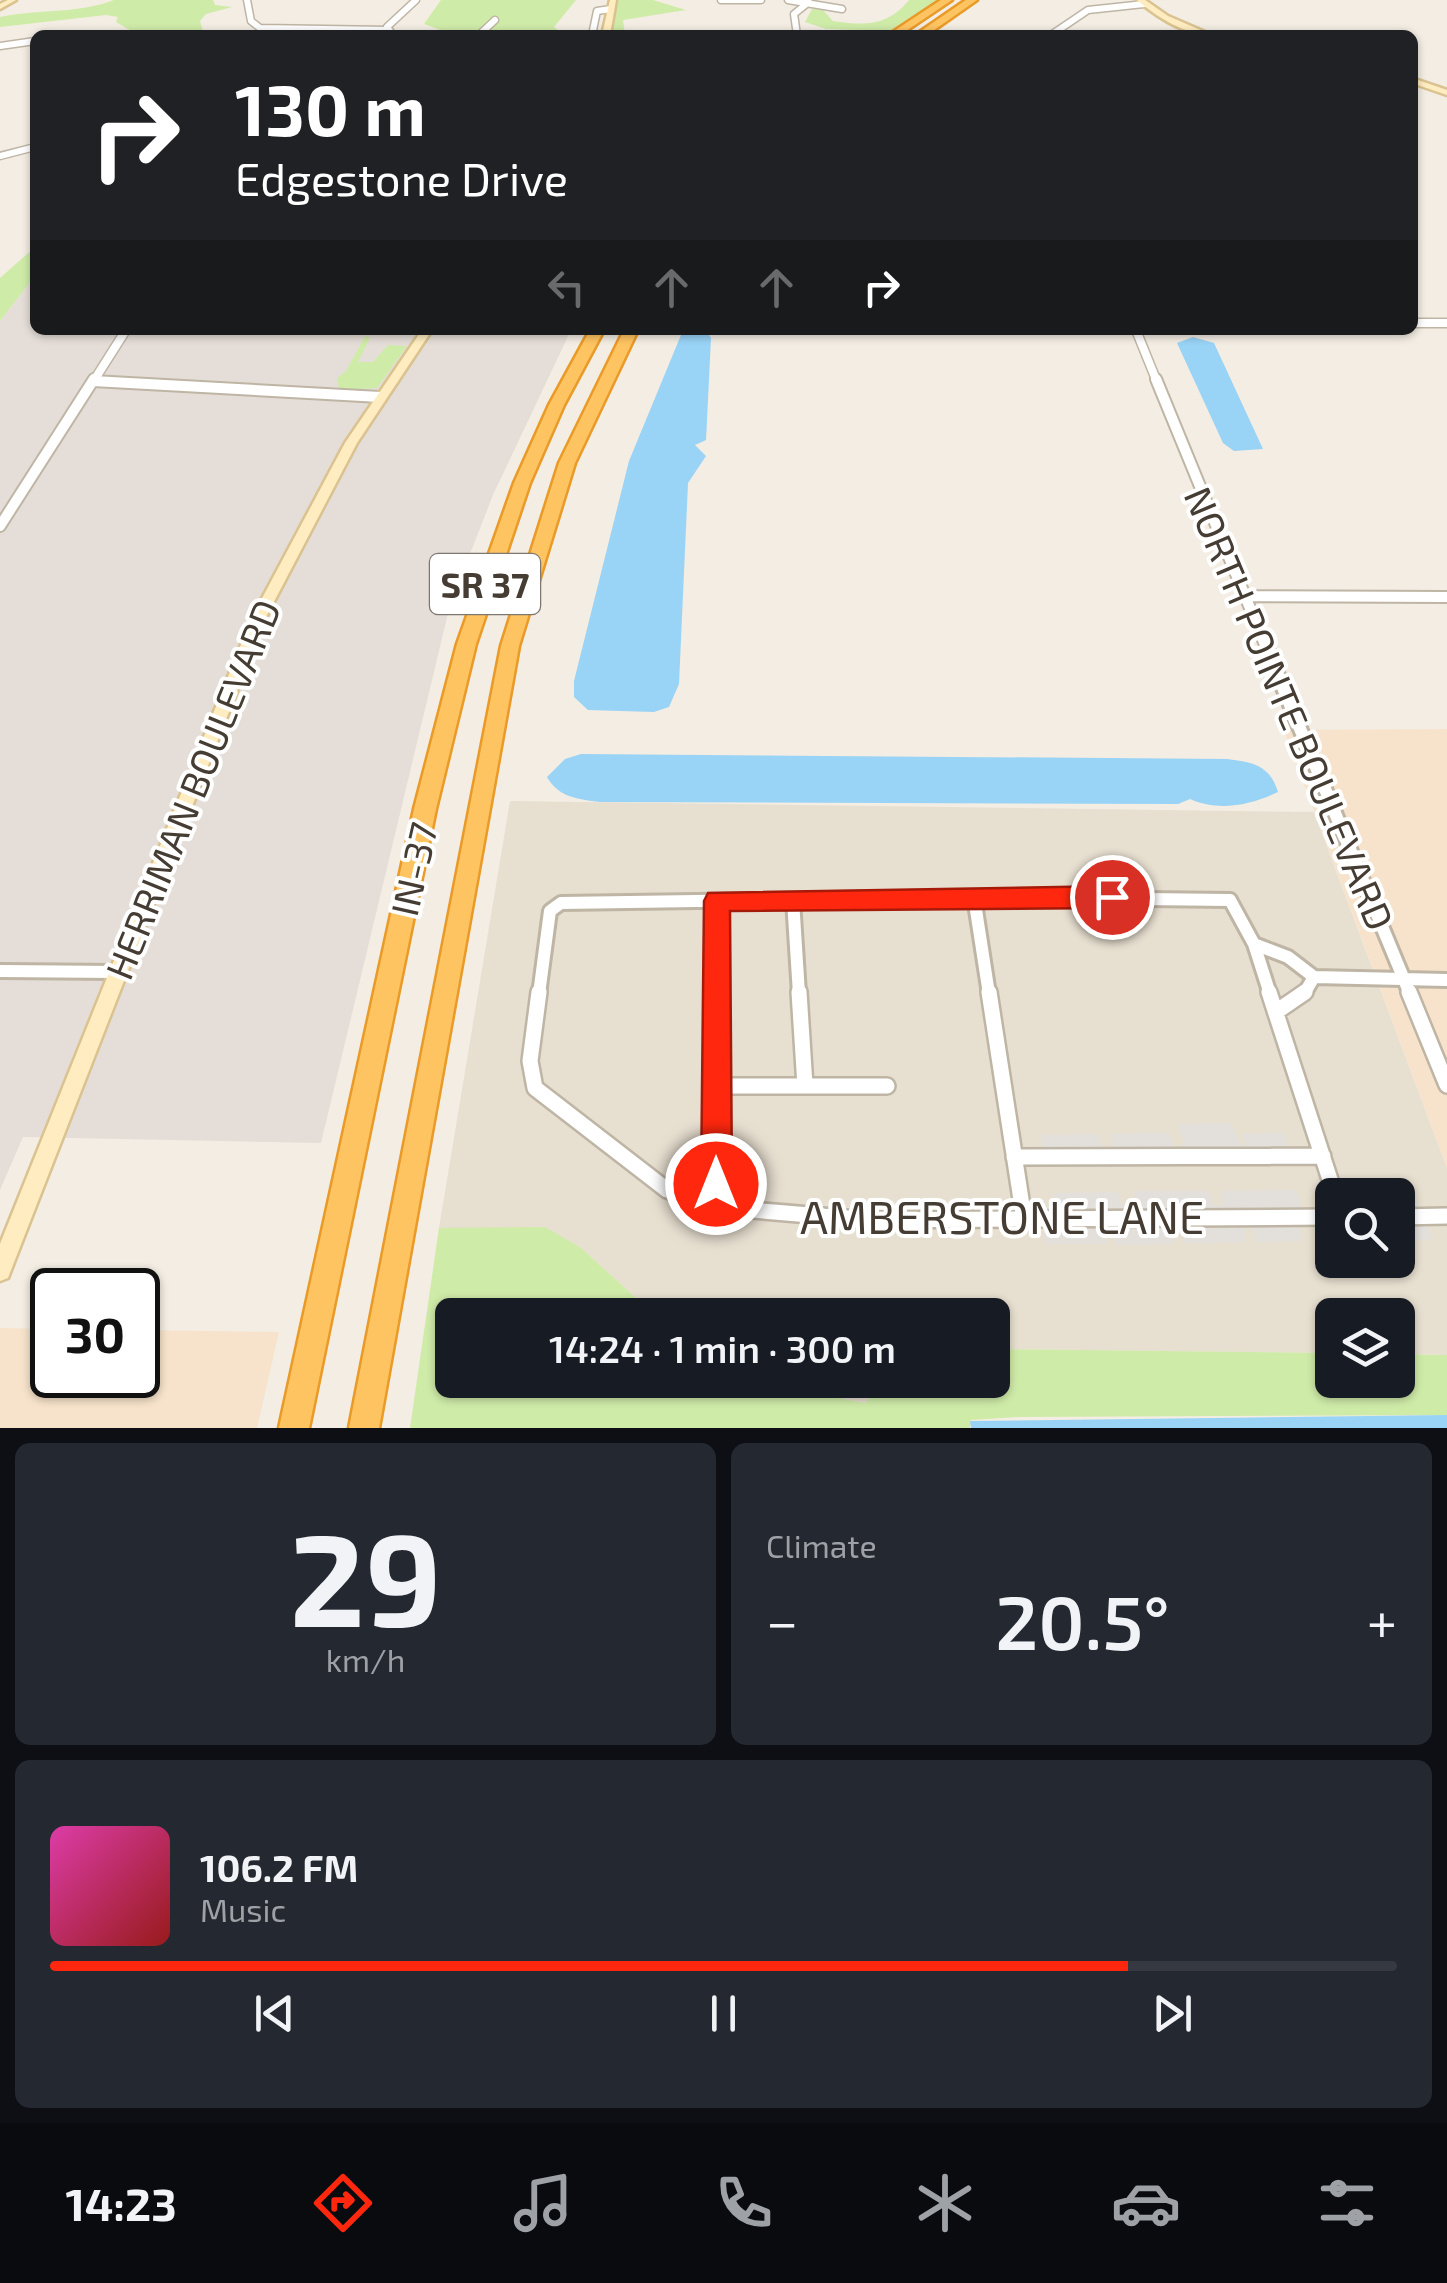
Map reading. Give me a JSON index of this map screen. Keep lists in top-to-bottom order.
{
  "streets": {
    "highway": ["SR 37", "IN-37"],
    "street": ["NORTH POINTE BOULEVARD", "HERRIMAN BOULEVARD", "AMBERSTONE LANE"]
  },
  "page": {
    "turn": ["130 m", "Edgestone Drive"],
    "limit": "30",
    "trip": "14:24 · 1 min · 300 m",
    "tile": [
      ["29", "km/h"],
      "Climate"
    ],
    "heat": ["−", "20.5°", "+"],
    "song": ["106.2 FM", "Music"],
    "tabs": "14:23"
  }
}
